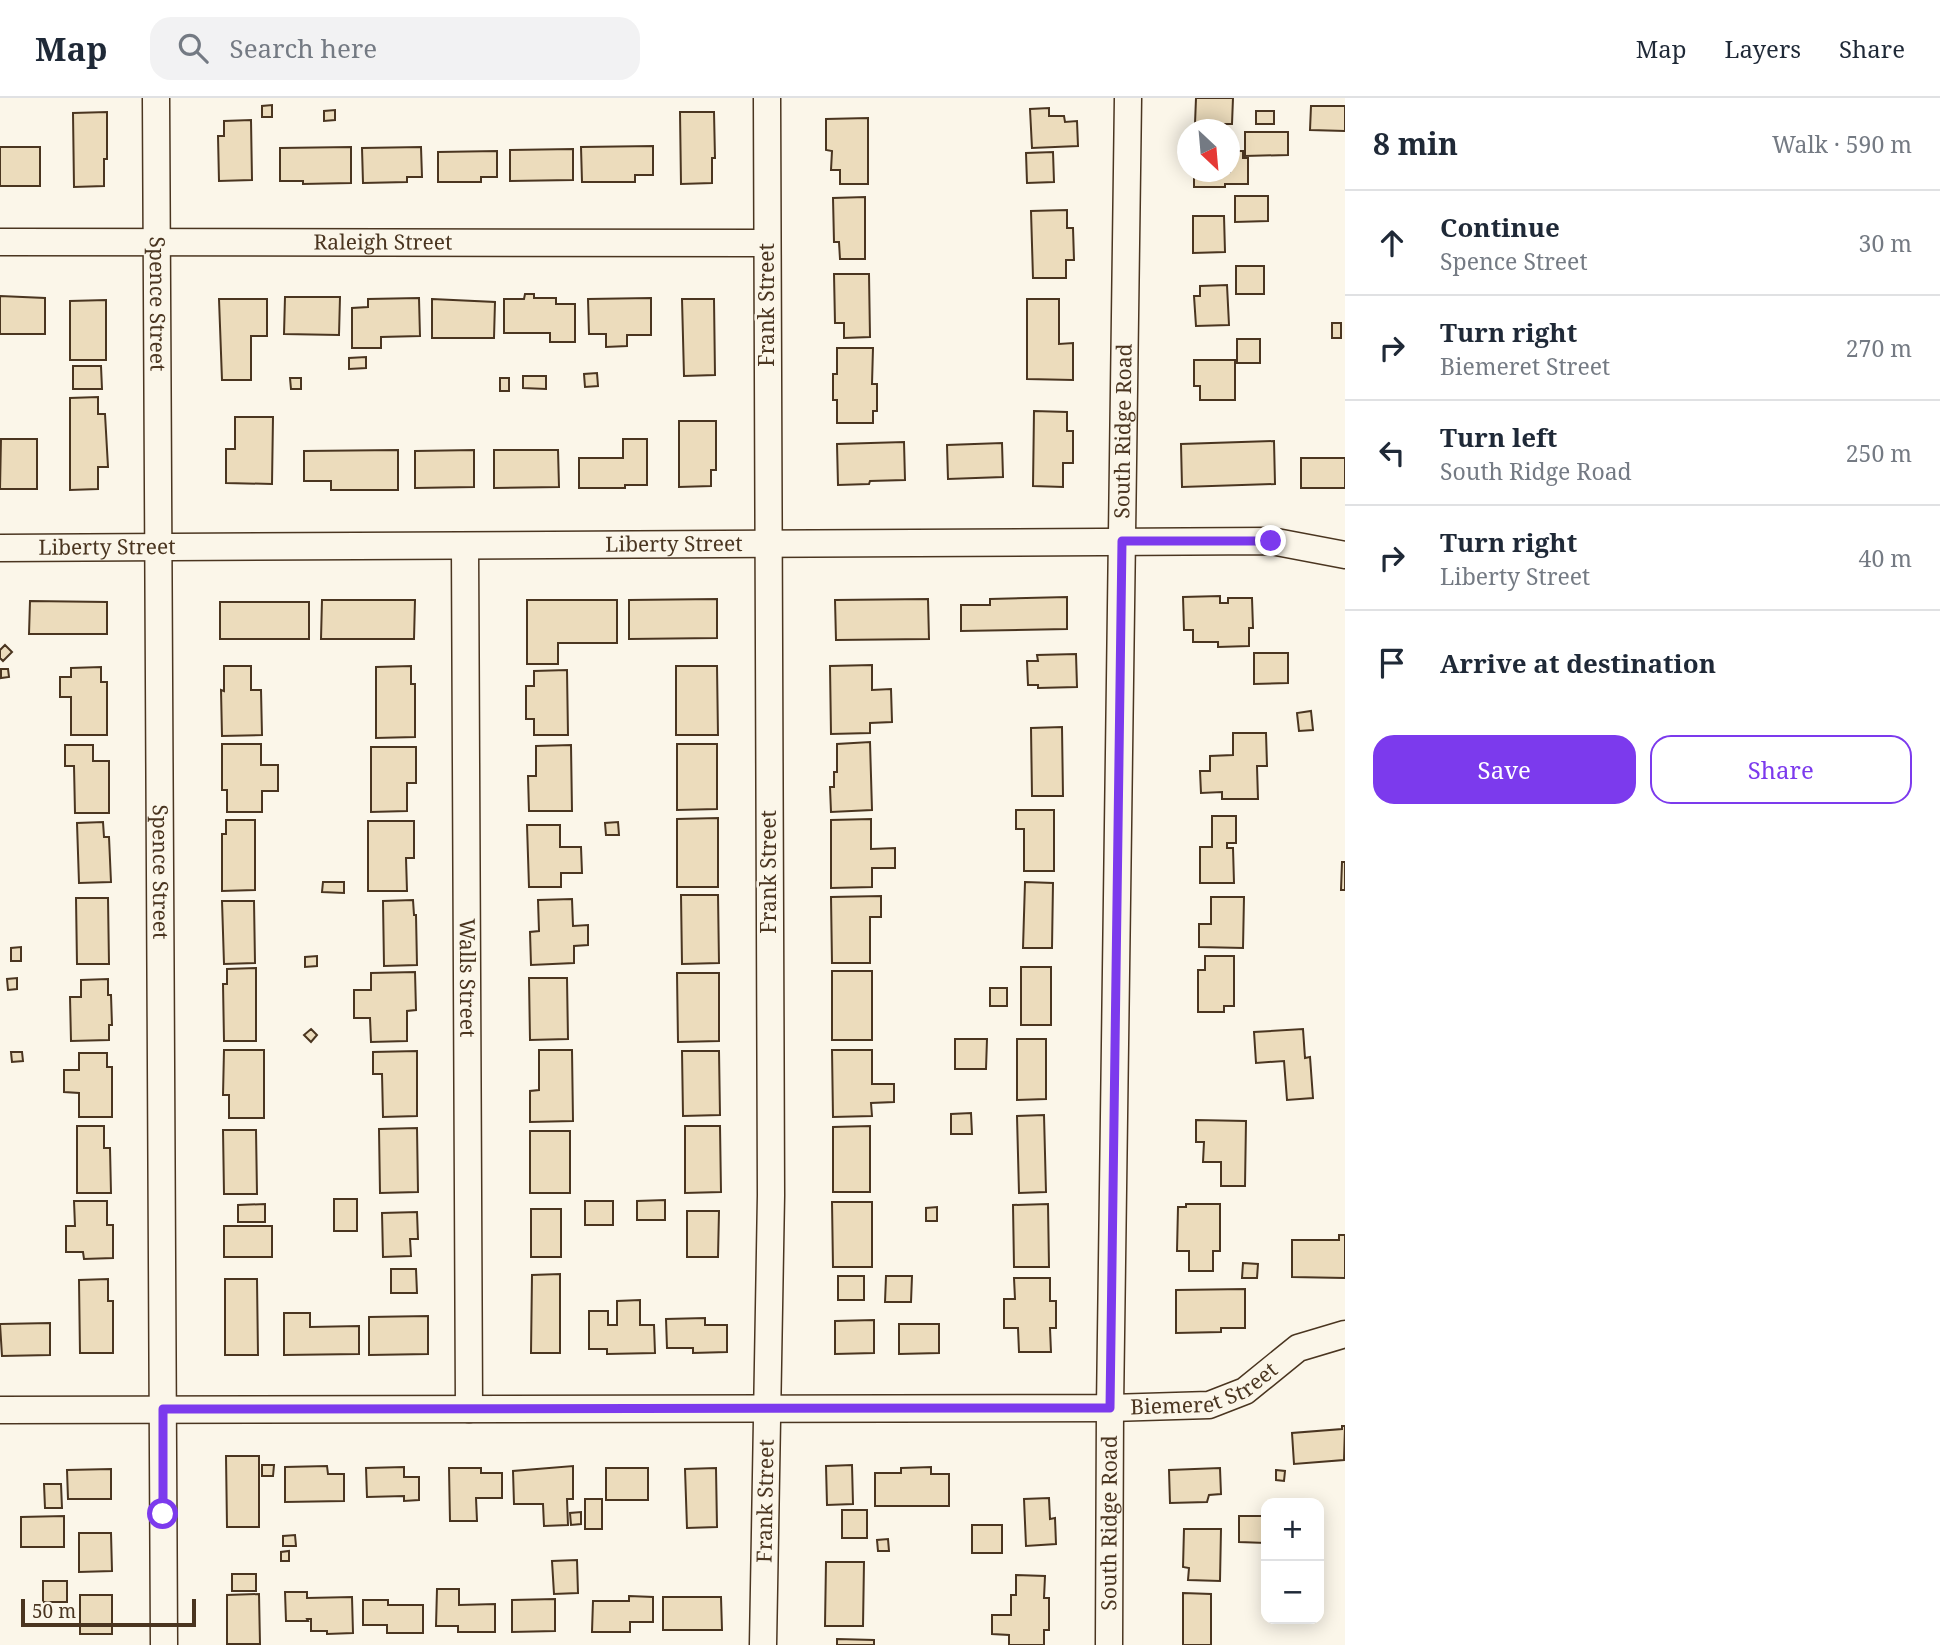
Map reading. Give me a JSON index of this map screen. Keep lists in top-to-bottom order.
{
  "streets": {
    "street": [
      "Raleigh Street",
      "Spence Street",
      "Frank Street",
      "South Ridge Road",
      "Liberty Street",
      "Walls Street",
      "Biemeret Street"
    ]
  },
  "crossings": [
    ["Raleigh Street", "Spence Street"],
    ["Raleigh Street", "Frank Street"],
    ["Spence Street", "Liberty Street"],
    ["Spence Street", "Biemeret Street"],
    ["Frank Street", "Liberty Street"],
    ["Frank Street", "Biemeret Street"],
    ["South Ridge Road", "Liberty Street"],
    ["South Ridge Road", "Biemeret Street"],
    ["Liberty Street", "Walls Street"],
    ["Walls Street", "Biemeret Street"]
  ],
  "scale_bar": "50 m",
  "north": "bottom right",
  "page": {
    "header": "Map",
    "search": "Search here",
    "nav": ["Map", "Layers", "Share"],
    "heading": ["8 min", "Walk · 590 m"],
    "list": [
      ["Continue", "Spence Street", "30 m"],
      ["Turn right", "Biemeret Street", "270 m"],
      ["Turn left", "South Ridge Road", "250 m"],
      ["Turn right", "Liberty Street", "40 m"],
      "Arrive at destination"
    ],
    "buttons": ["Save", "Share"],
    "map_buttons": ["+", "−"],
    "scale": "50 m"
  }
}
